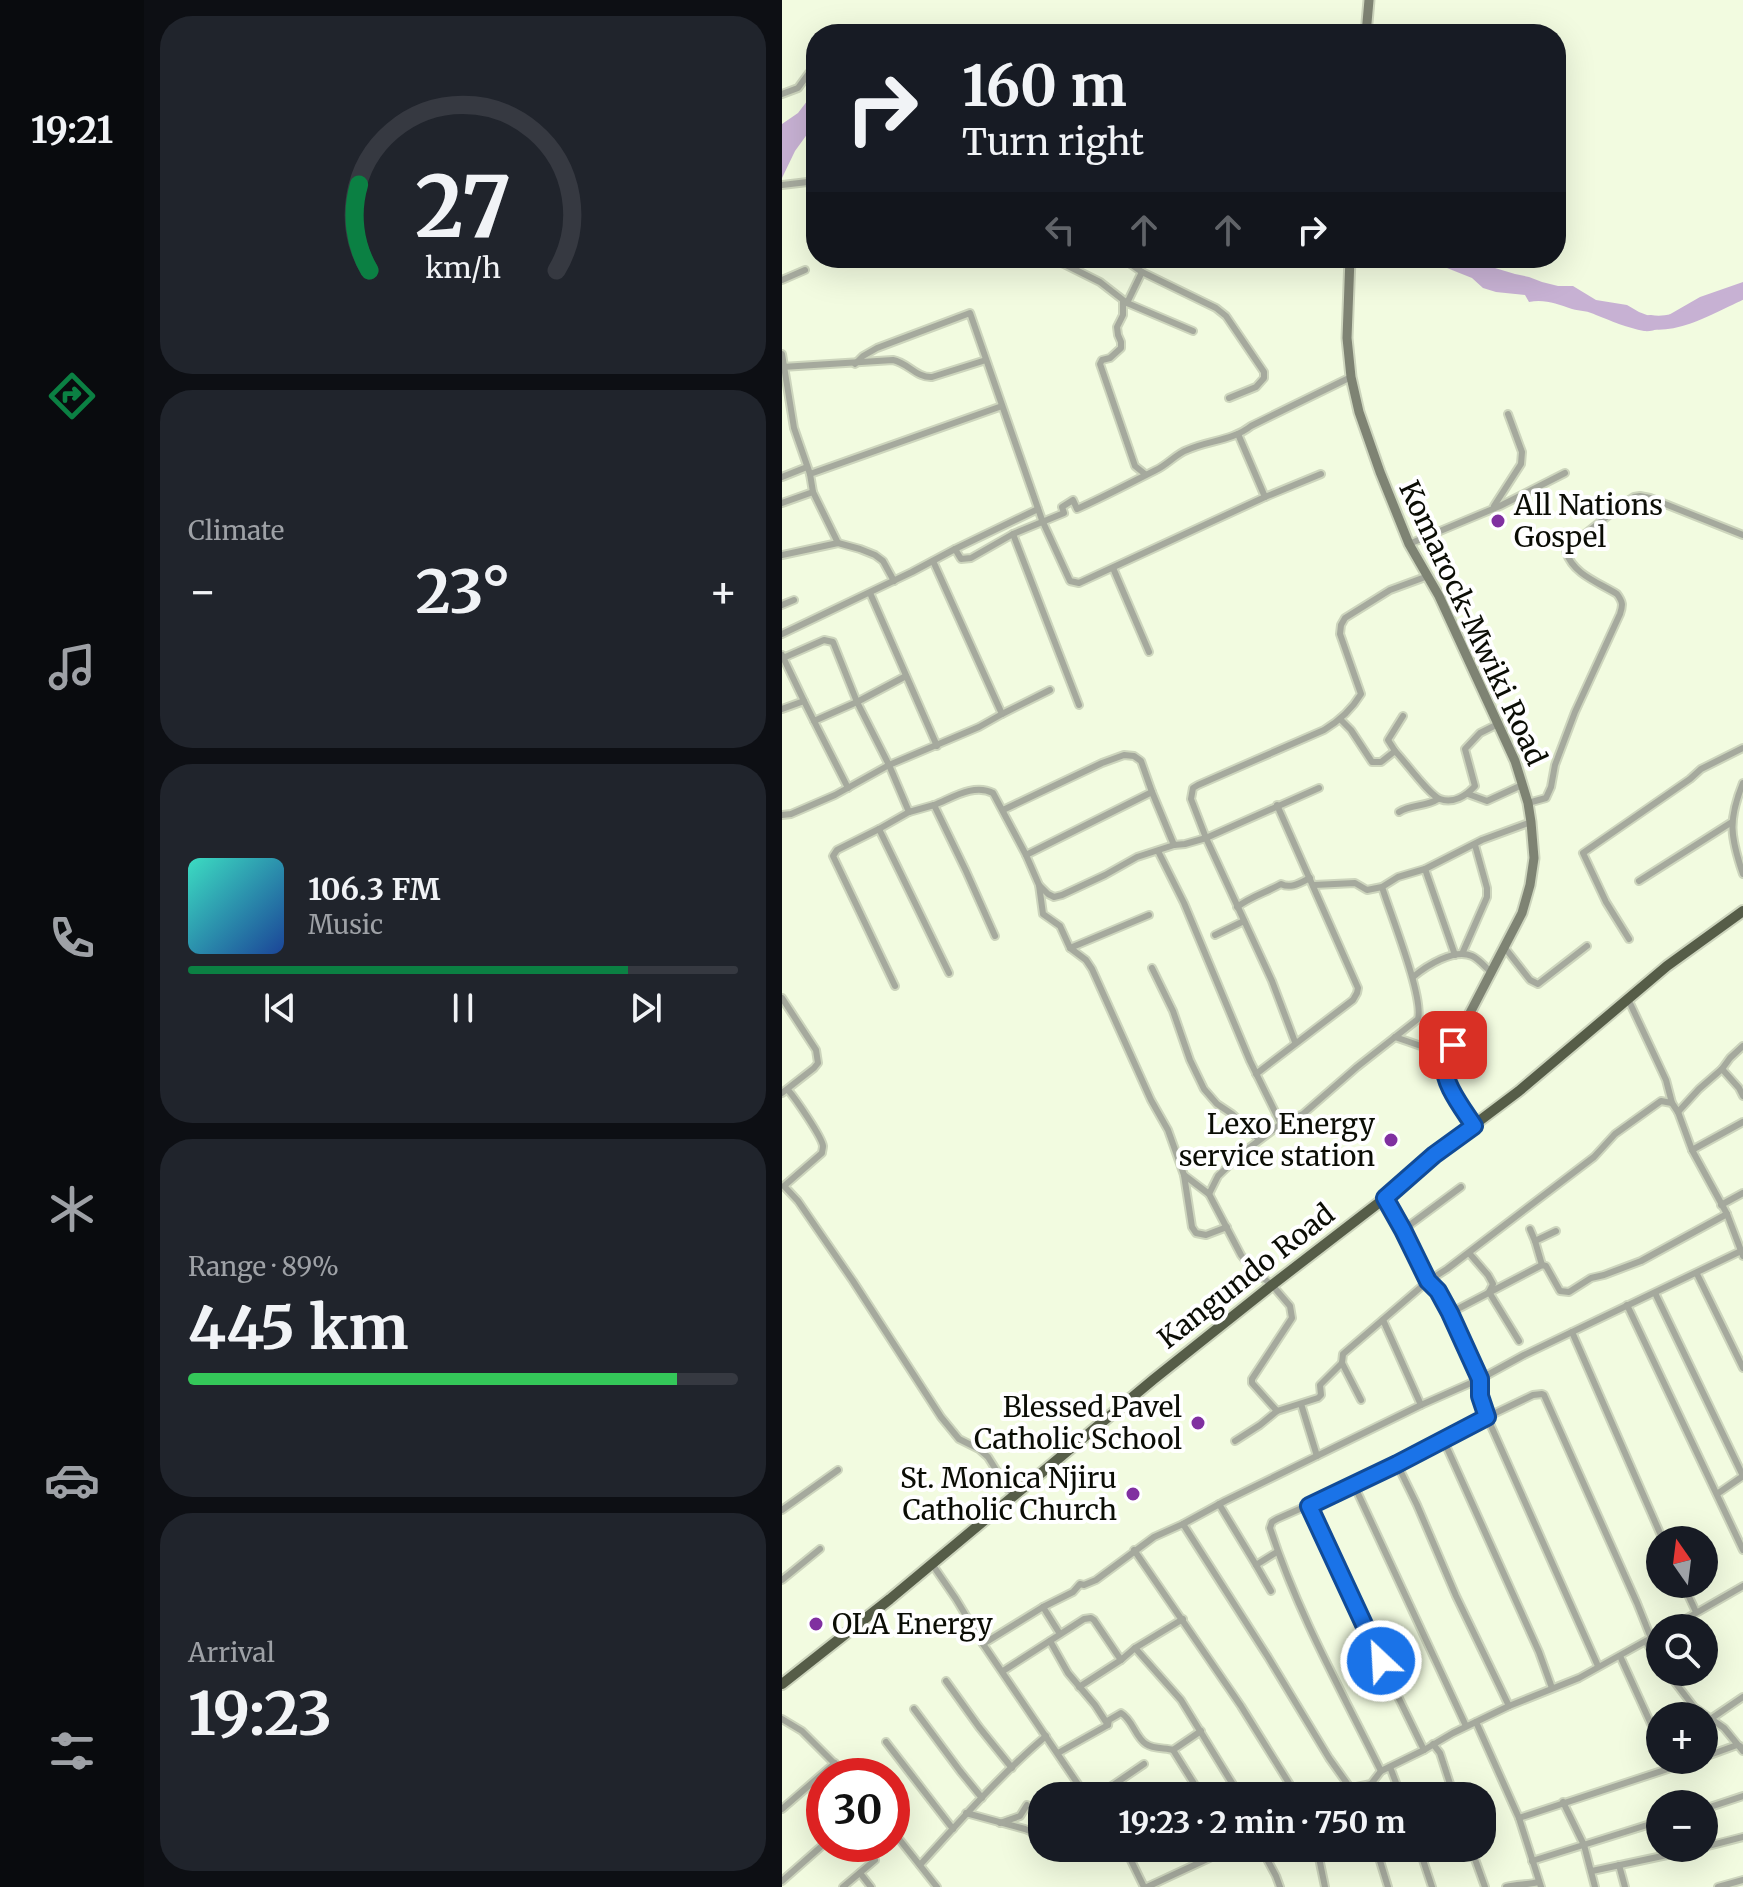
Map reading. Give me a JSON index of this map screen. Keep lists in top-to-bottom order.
{
  "streets": {
    "highway": ["Kangundo Road"],
    "main road": ["Komarock-Mwiki Road"]
  },
  "places": [
    "All Nations Gospel",
    "Lexo Energy service station",
    "Blessed Pavel Catholic School",
    "St. Monica Njiru Catholic Church",
    "OLA Energy"
  ],
  "north": "top",
  "page": {
    "tabs": "19:21",
    "turn": ["160 m", "Turn right"],
    "tile": [
      "Climate",
      ["Range · 89%", "445 km"],
      ["Arrival", "19:23"]
    ],
    "heat": ["−", "23°", "+"],
    "song": ["106.3 FM", "Music"],
    "map_buttons": ["+", "−"],
    "limit": "30",
    "trip": "19:23 · 2 min · 750 m",
    "gauge": ["27", "km/h"]
  }
}
